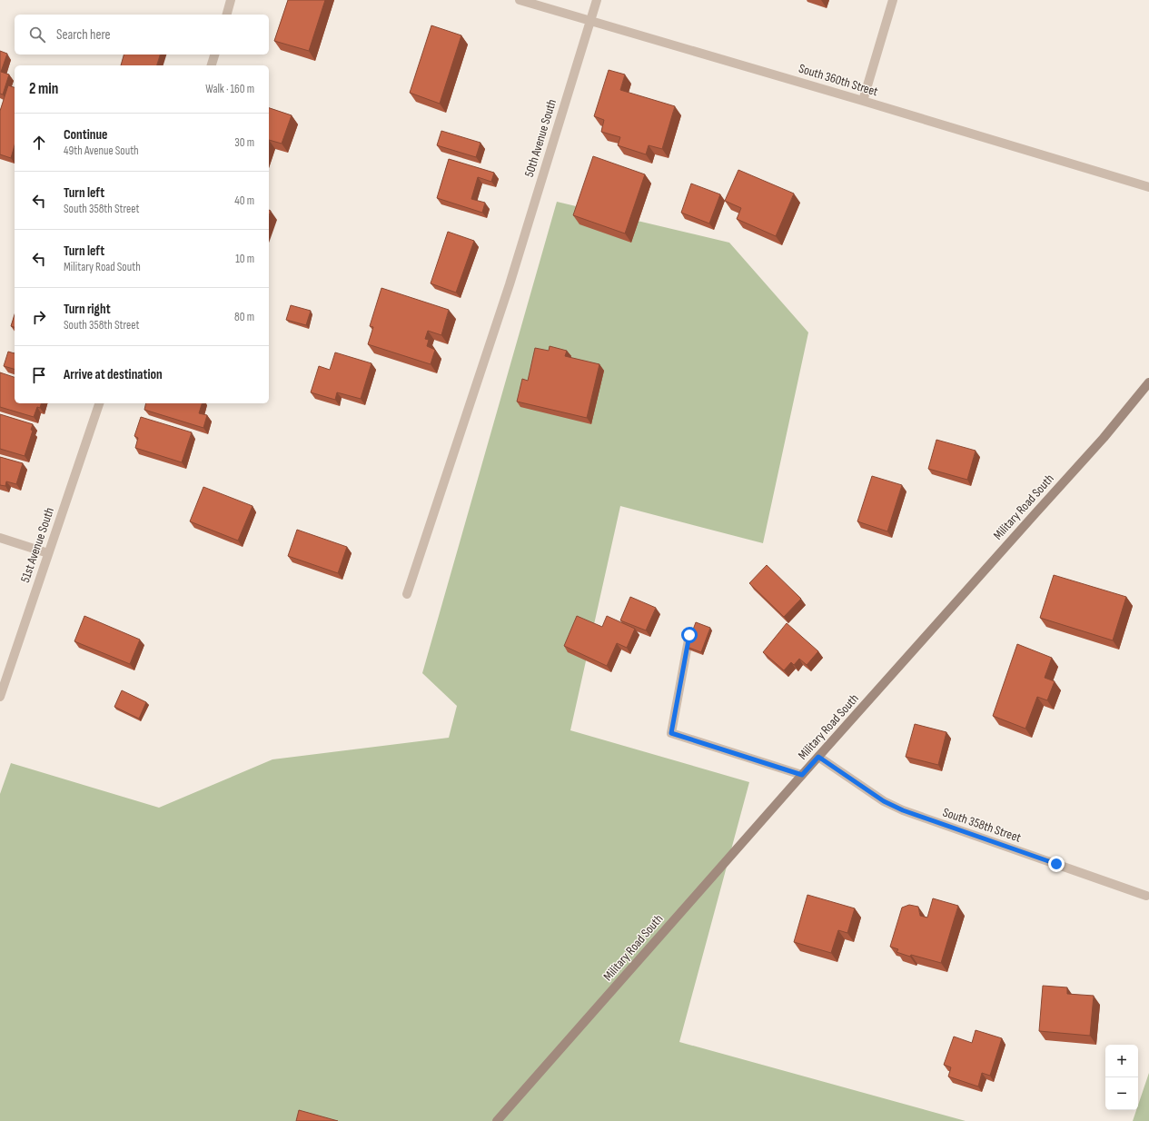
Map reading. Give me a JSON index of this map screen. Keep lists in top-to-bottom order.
{
  "streets": {
    "main road": ["Military Road South"],
    "street": [
      "South 360th Street",
      "50th Avenue South",
      "51st Avenue South",
      "South 358th Street"
    ]
  },
  "crossings": [
    ["South 360th Street", "50th Avenue South"],
    ["Military Road South", "South 358th Street"]
  ],
  "page": {
    "search": "Search here",
    "heading": ["2 min", "Walk · 160 m"],
    "list": [
      ["Continue", "49th Avenue South", "30 m"],
      ["Turn left", "South 358th Street", "40 m"],
      ["Turn left", "Military Road South", "10 m"],
      ["Turn right", "South 358th Street", "80 m"],
      "Arrive at destination"
    ],
    "map_buttons": ["+", "−"]
  }
}
